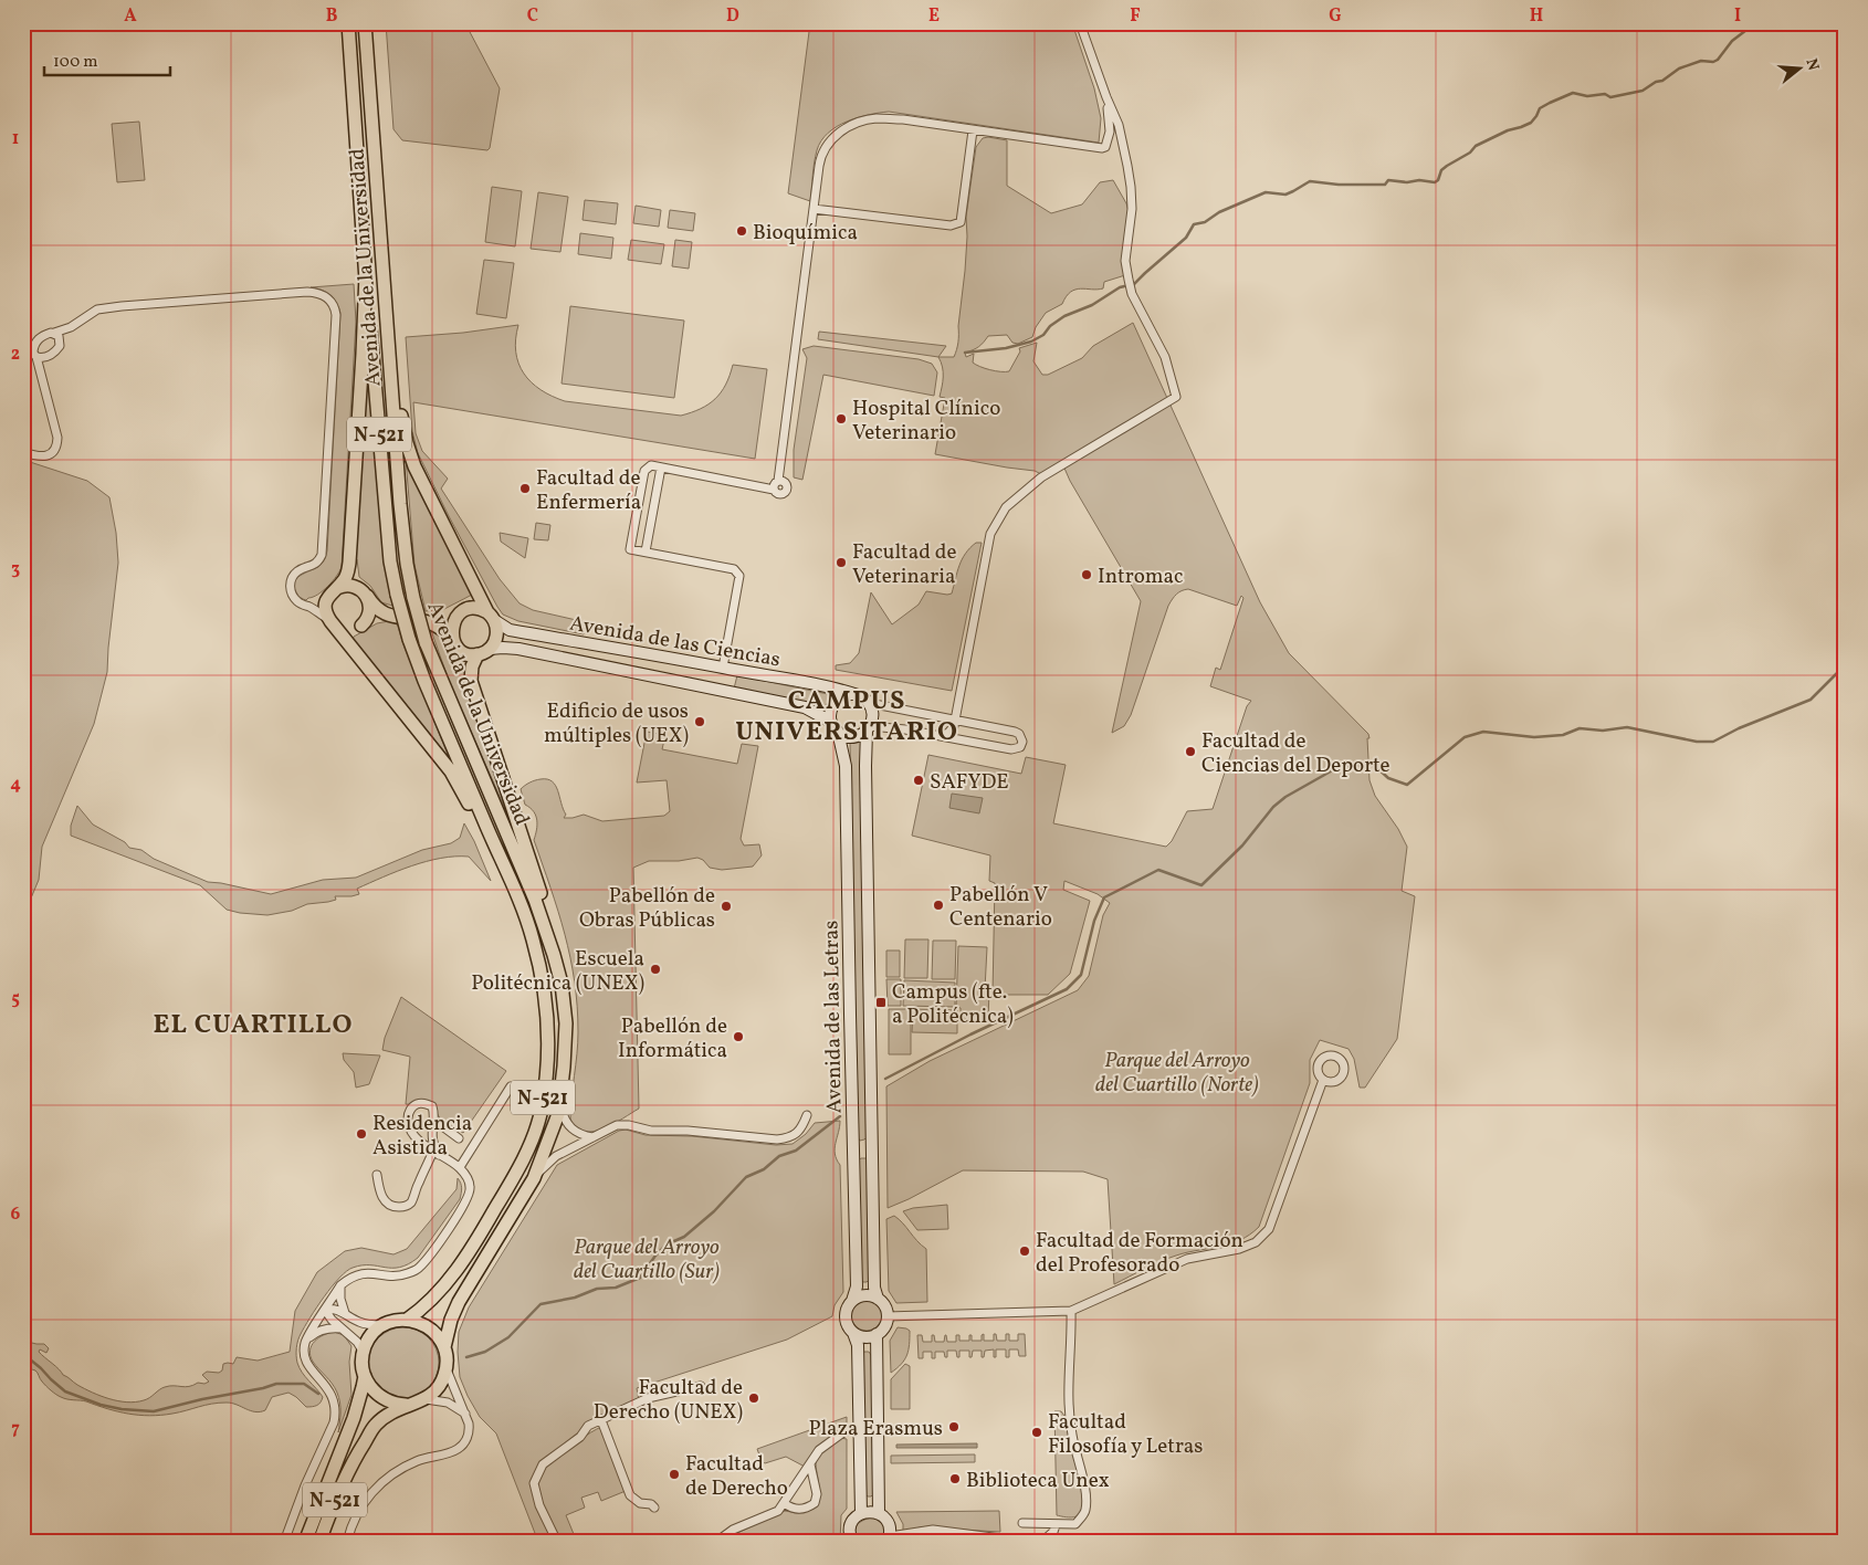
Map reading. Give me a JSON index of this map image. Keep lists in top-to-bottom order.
{
  "streets": {
    "highway": ["Avenida de la Universidad", "N-521"],
    "main road": ["Avenida de las Ciencias", "Avenida de las Letras"]
  },
  "crossings": [
    ["Avenida de la Universidad", "N-521"],
    ["Avenida de las Ciencias", "Avenida de las Letras"]
  ],
  "districts": ["CAMPUS UNIVERSITARIO", "EL CUARTILLO"],
  "parks": ["Parque del Arroyo del Cuartillo (Norte)", "Parque del Arroyo del Cuartillo (Sur)"],
  "places": {
    "other": [
      "Bioquímica",
      "Hospital Clínico Veterinario",
      "Facultad de Enfermería",
      "Facultad de Veterinaria",
      "Intromac",
      "Edificio de usos múltiples (UEX)",
      "Facultad de Ciencias del Deporte",
      "SAFYDE",
      "Pabellón V Centenario",
      "Pabellón de Obras Públicas",
      "Escuela Politécnica (UNEX)",
      "Pabellón de Informática",
      "Residencia Asistida",
      "Facultad de Formación del Profesorado",
      "Facultad de Derecho (UNEX)",
      "Plaza Erasmus",
      "Facultad Filosofía y Letras",
      "Facultad de Derecho",
      "Biblioteca Unex"
    ],
    "transit": ["Campus (fte. a Politécnica)"]
  },
  "scale_bar": "100 m",
  "north": "right",
  "grid": {
    "columns": [
      "A",
      "B",
      "C",
      "D",
      "E",
      "F",
      "G",
      "H",
      "I"
    ],
    "rows": [
      "1",
      "2",
      "3",
      "4",
      "5",
      "6",
      "7"
    ]
  }
}
